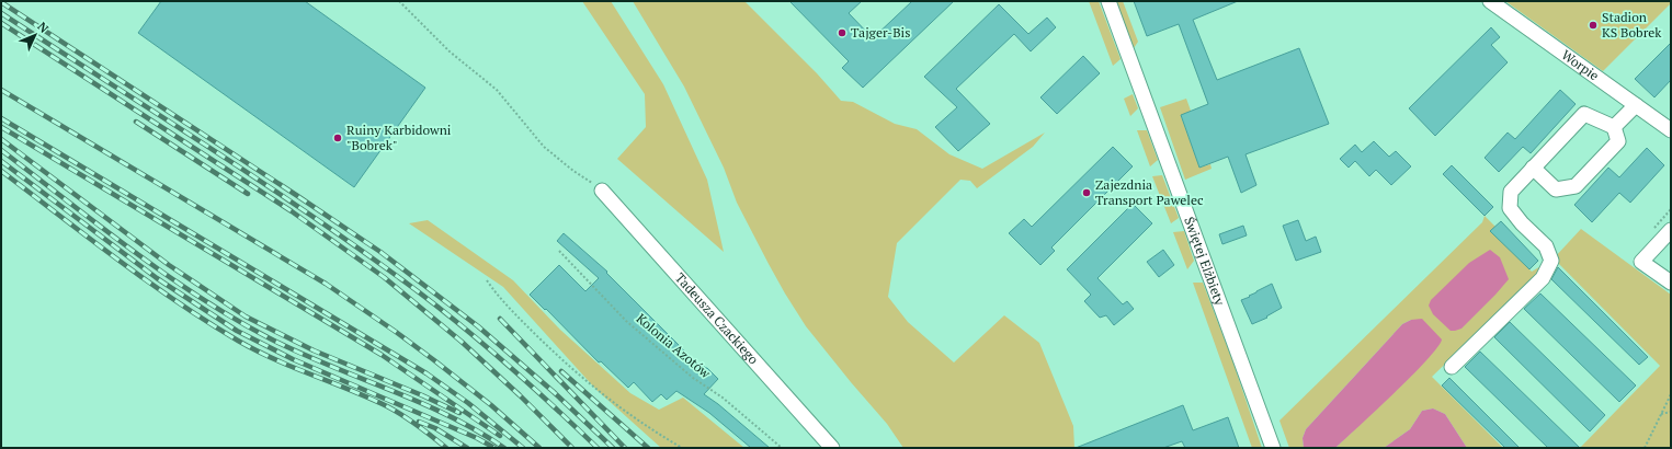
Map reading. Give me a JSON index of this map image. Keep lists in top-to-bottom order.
{
  "streets": {
    "street": ["Worpie", "Świętej Elżbiety", "Tadeusza Czackiego"],
    "path": ["Kolonia Azotów"]
  },
  "places": [
    "Stadion KS Bobrek",
    "Tajger-Bis",
    "Ruiny Karbidowni \"Bobrek\"",
    "Zajezdnia Transport Pawelec"
  ],
  "north": "top right"
}
